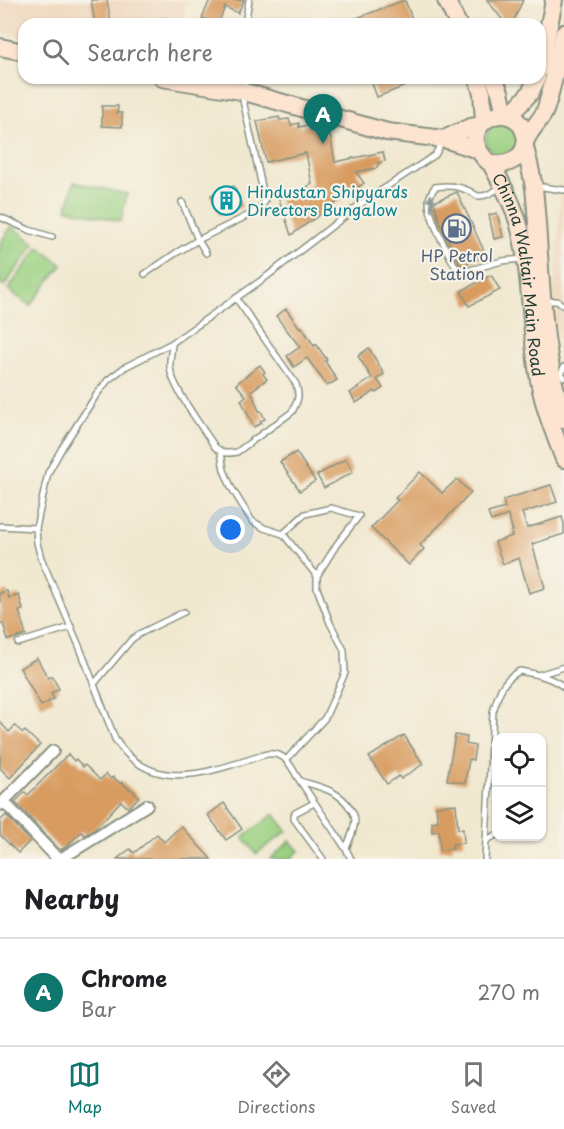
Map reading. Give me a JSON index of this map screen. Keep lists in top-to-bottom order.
{
  "streets": {
    "street": ["Chinna Waltair Main Road"]
  },
  "places": {
    "building": ["Hindustan Shipyards Directors Bungalow"],
    "fuel station": ["HP Petrol Station"]
  },
  "page": {
    "search": "Search here",
    "pins": "A",
    "heading": "Nearby",
    "list": [
      {
        "mark": "A",
        "name": "Chrome",
        "note": "Bar",
        "value": "270 m"
      }
    ],
    "nav": ["Map", "Directions", "Saved"]
  }
}
